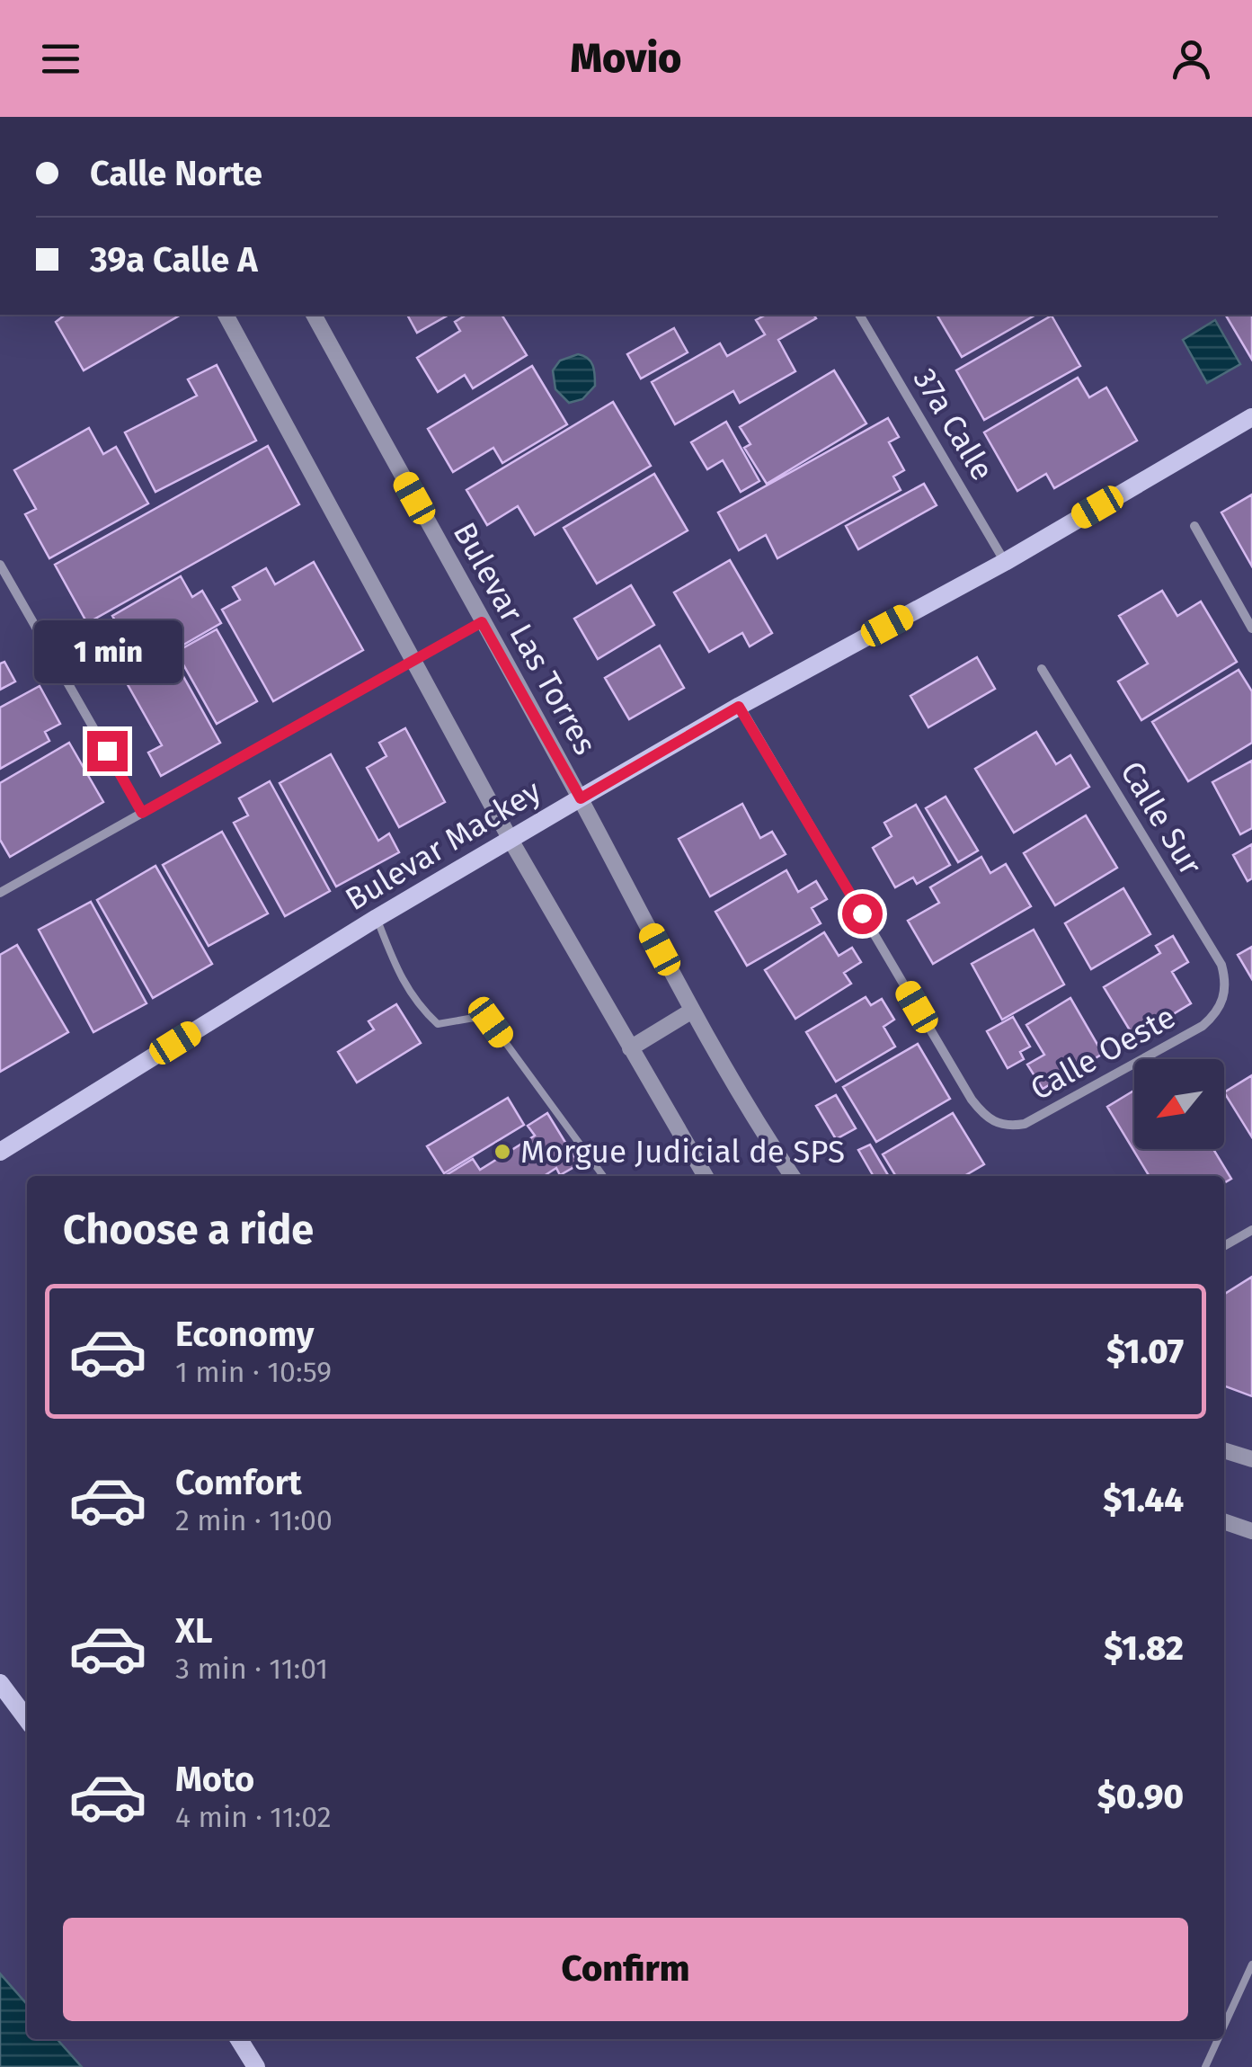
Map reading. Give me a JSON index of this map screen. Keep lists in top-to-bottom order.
{
  "streets": {
    "main road": ["Bulevar Mackey"],
    "street": [
      "37a Calle",
      "Bulevar Las Torres",
      "Calle Sur",
      "Calle Oeste"
    ]
  },
  "crossings": [
    ["37a Calle", "Bulevar Mackey"],
    ["Bulevar Las Torres", "Bulevar Mackey"],
    ["Calle Sur", "Calle Oeste"],
    ["Bulevar Mackey", "Calle Oeste"]
  ],
  "places": ["Morgue Judicial de SPS"],
  "north": "bottom left",
  "page": {
    "header": "Movio",
    "banner": ["Calle Norte", "39a Calle A"],
    "bubble": "1 min",
    "heading": "Choose a ride",
    "list": [
      {
        "name": "Economy",
        "note": "1 min · 10:59",
        "value": "$1.07"
      },
      {
        "name": "Comfort",
        "note": "2 min · 11:00",
        "value": "$1.44"
      },
      {
        "name": "XL",
        "note": "3 min · 11:01",
        "value": "$1.82"
      },
      {
        "name": "Moto",
        "note": "4 min · 11:02",
        "value": "$0.90"
      }
    ],
    "buttons": "Confirm"
  }
}
